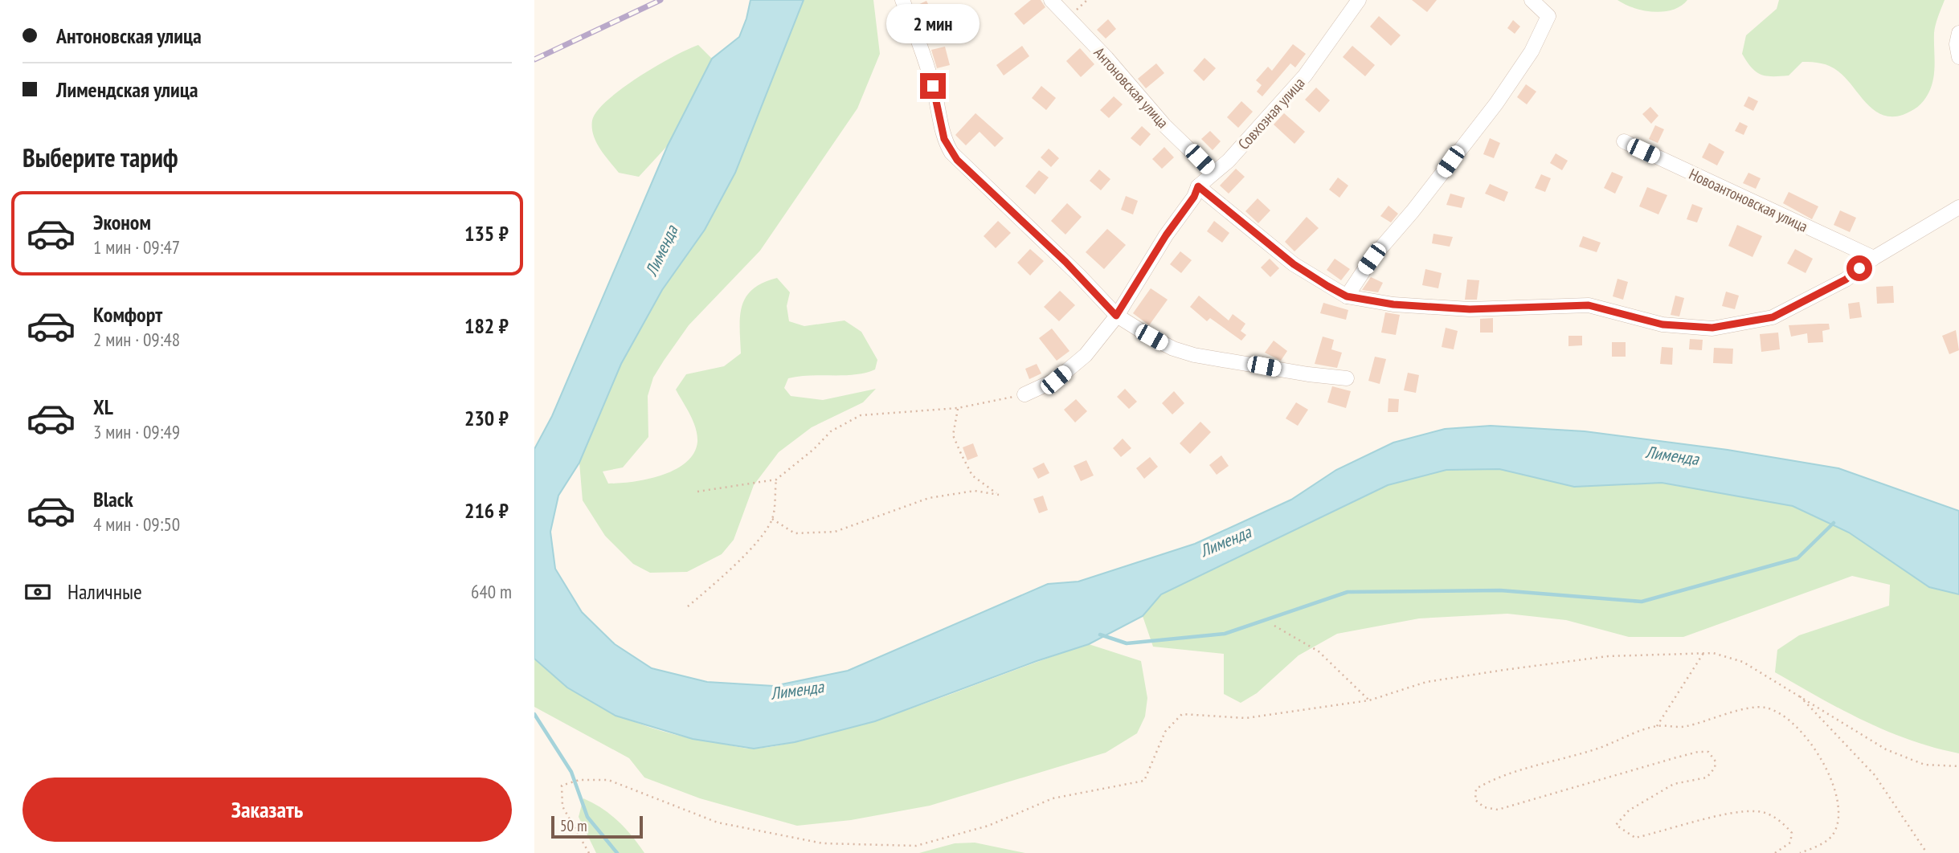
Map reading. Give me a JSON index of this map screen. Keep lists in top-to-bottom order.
{
  "streets": {
    "street": ["Антоновская улица", "Совхозная улица", "Новоантоновская улица"]
  },
  "crossings": [
    ["Антоновская улица", "Совхозная улица"]
  ],
  "water": ["Лименда"],
  "scale_bar": "50 m",
  "page": {
    "banner": ["Антоновская улица", "Лимендская улица"],
    "bubble": "2 мин",
    "heading": "Выберите тариф",
    "list": [
      {
        "name": "Эконом",
        "note": "1 мин · 09:47",
        "value": "135 ₽"
      },
      {
        "name": "Комфорт",
        "note": "2 мин · 09:48",
        "value": "182 ₽"
      },
      {
        "name": "XL",
        "note": "3 мин · 09:49",
        "value": "230 ₽"
      },
      {
        "name": "Black",
        "note": "4 мин · 09:50",
        "value": "216 ₽"
      }
    ],
    "pay": ["Наличные", "640 m"],
    "buttons": "Заказать",
    "scale": "50 m"
  }
}
